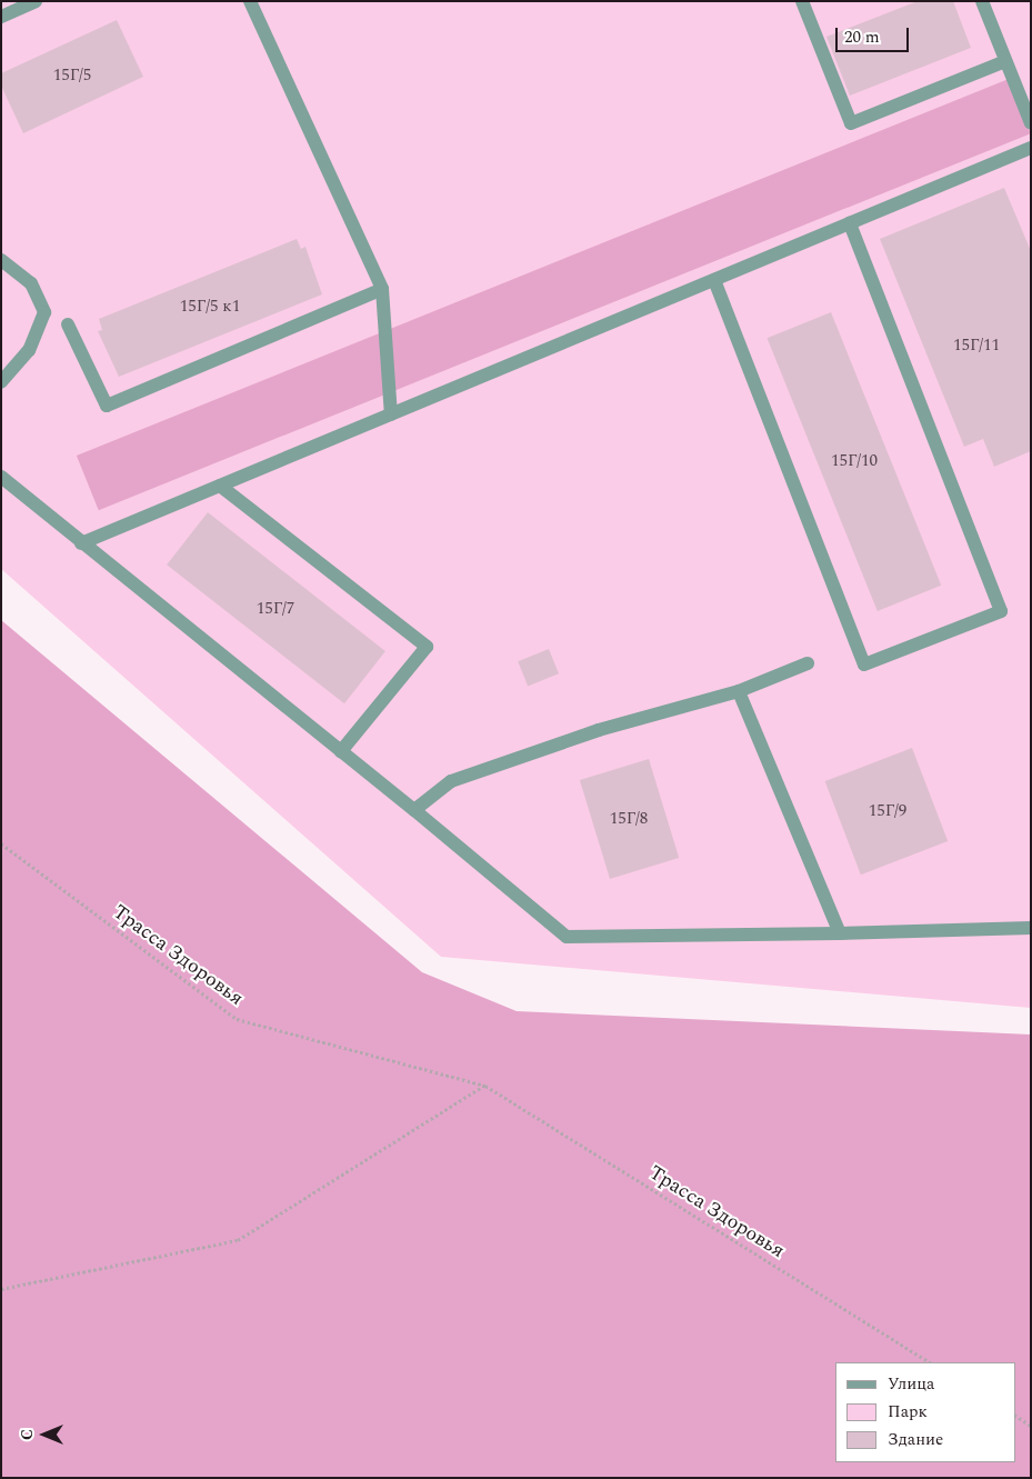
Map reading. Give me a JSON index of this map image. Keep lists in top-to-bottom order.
{
  "streets": {
    "path": ["Трасса Здоровья"]
  },
  "house_numbers": [
    "15Г/5",
    "15Г/5 к1",
    "15Г/11",
    "15Г/10",
    "15Г/7",
    "15Г/9",
    "15Г/8"
  ],
  "legend": ["Улица", "Парк", "Здание"],
  "scale_bar": "20 m",
  "north": "left"
}
